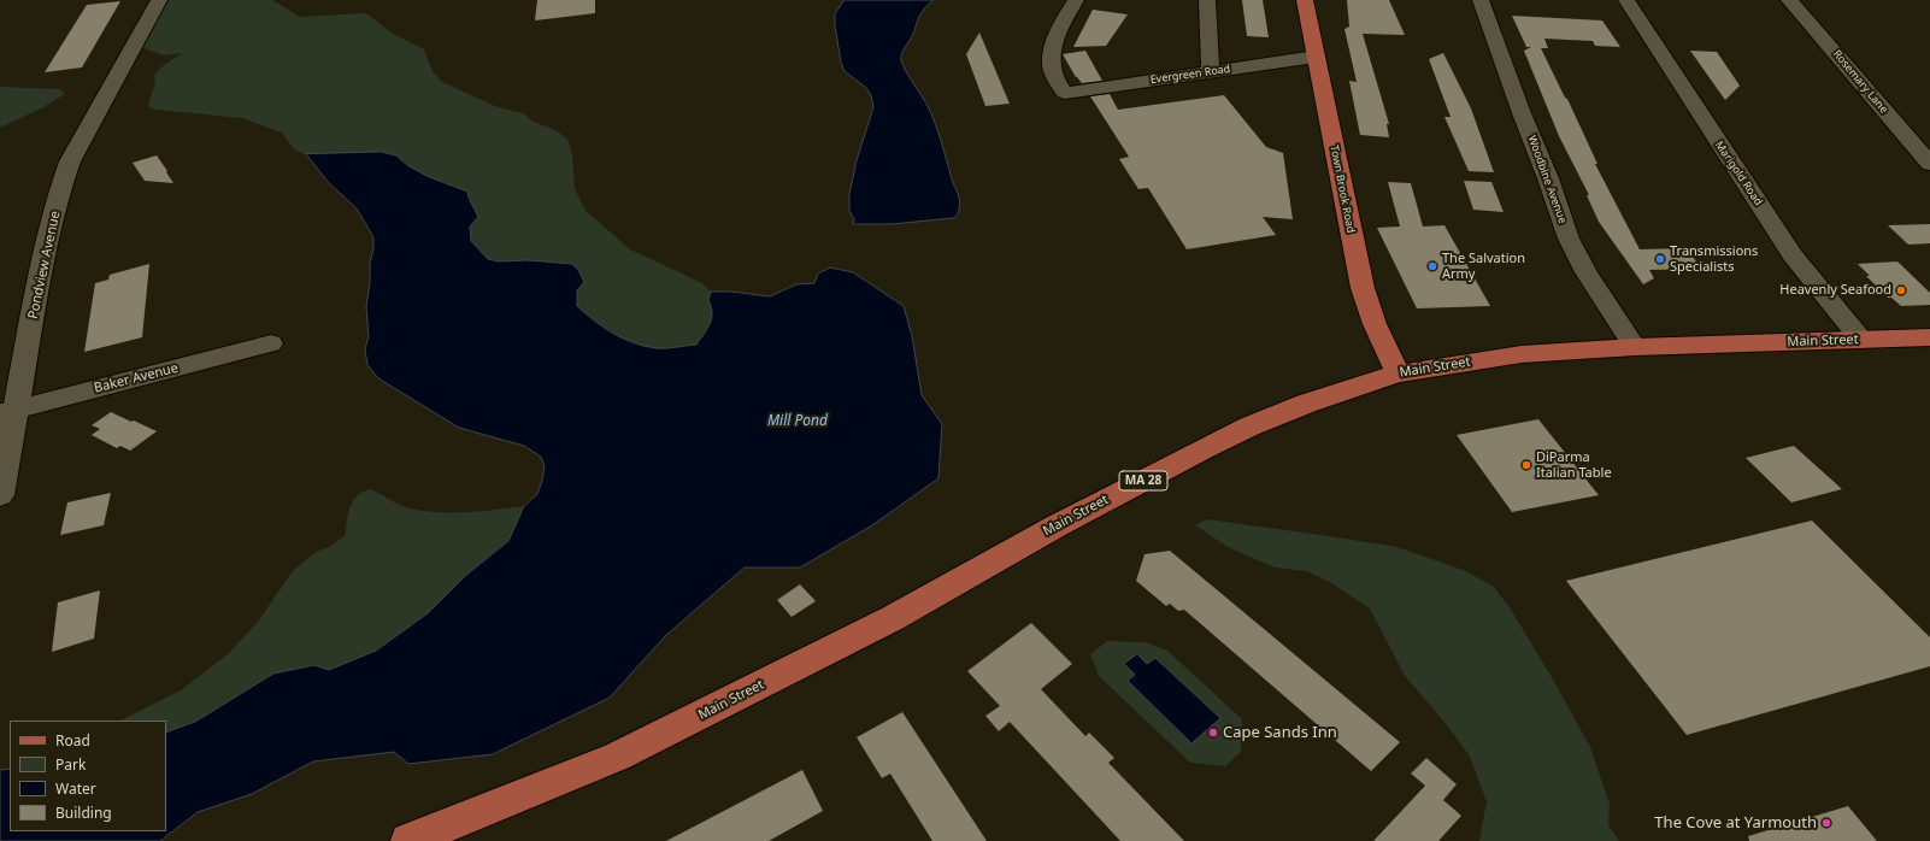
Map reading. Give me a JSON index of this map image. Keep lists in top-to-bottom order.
{
  "streets": {
    "main road": ["Town Brook Road", "Main Street", "MA 28"],
    "street": [
      "Evergreen Road",
      "Rosemary Lane",
      "Marigold Road",
      "Woodbine Avenue",
      "Pondview Avenue",
      "Baker Avenue"
    ]
  },
  "crossings": [
    ["Evergreen Road", "Town Brook Road"],
    ["Marigold Road", "Main Street"],
    ["Woodbine Avenue", "Main Street"],
    ["Town Brook Road", "Main Street"],
    ["Pondview Avenue", "Baker Avenue"]
  ],
  "water": ["Mill Pond"],
  "places": [
    "Transmissions Specialists",
    "The Salvation Army",
    "Heavenly Seafood",
    "DiParma Italian Table",
    "Cape Sands Inn",
    "The Cove at Yarmouth"
  ],
  "legend": [
    "Road",
    "Park",
    "Water",
    "Building"
  ]
}
